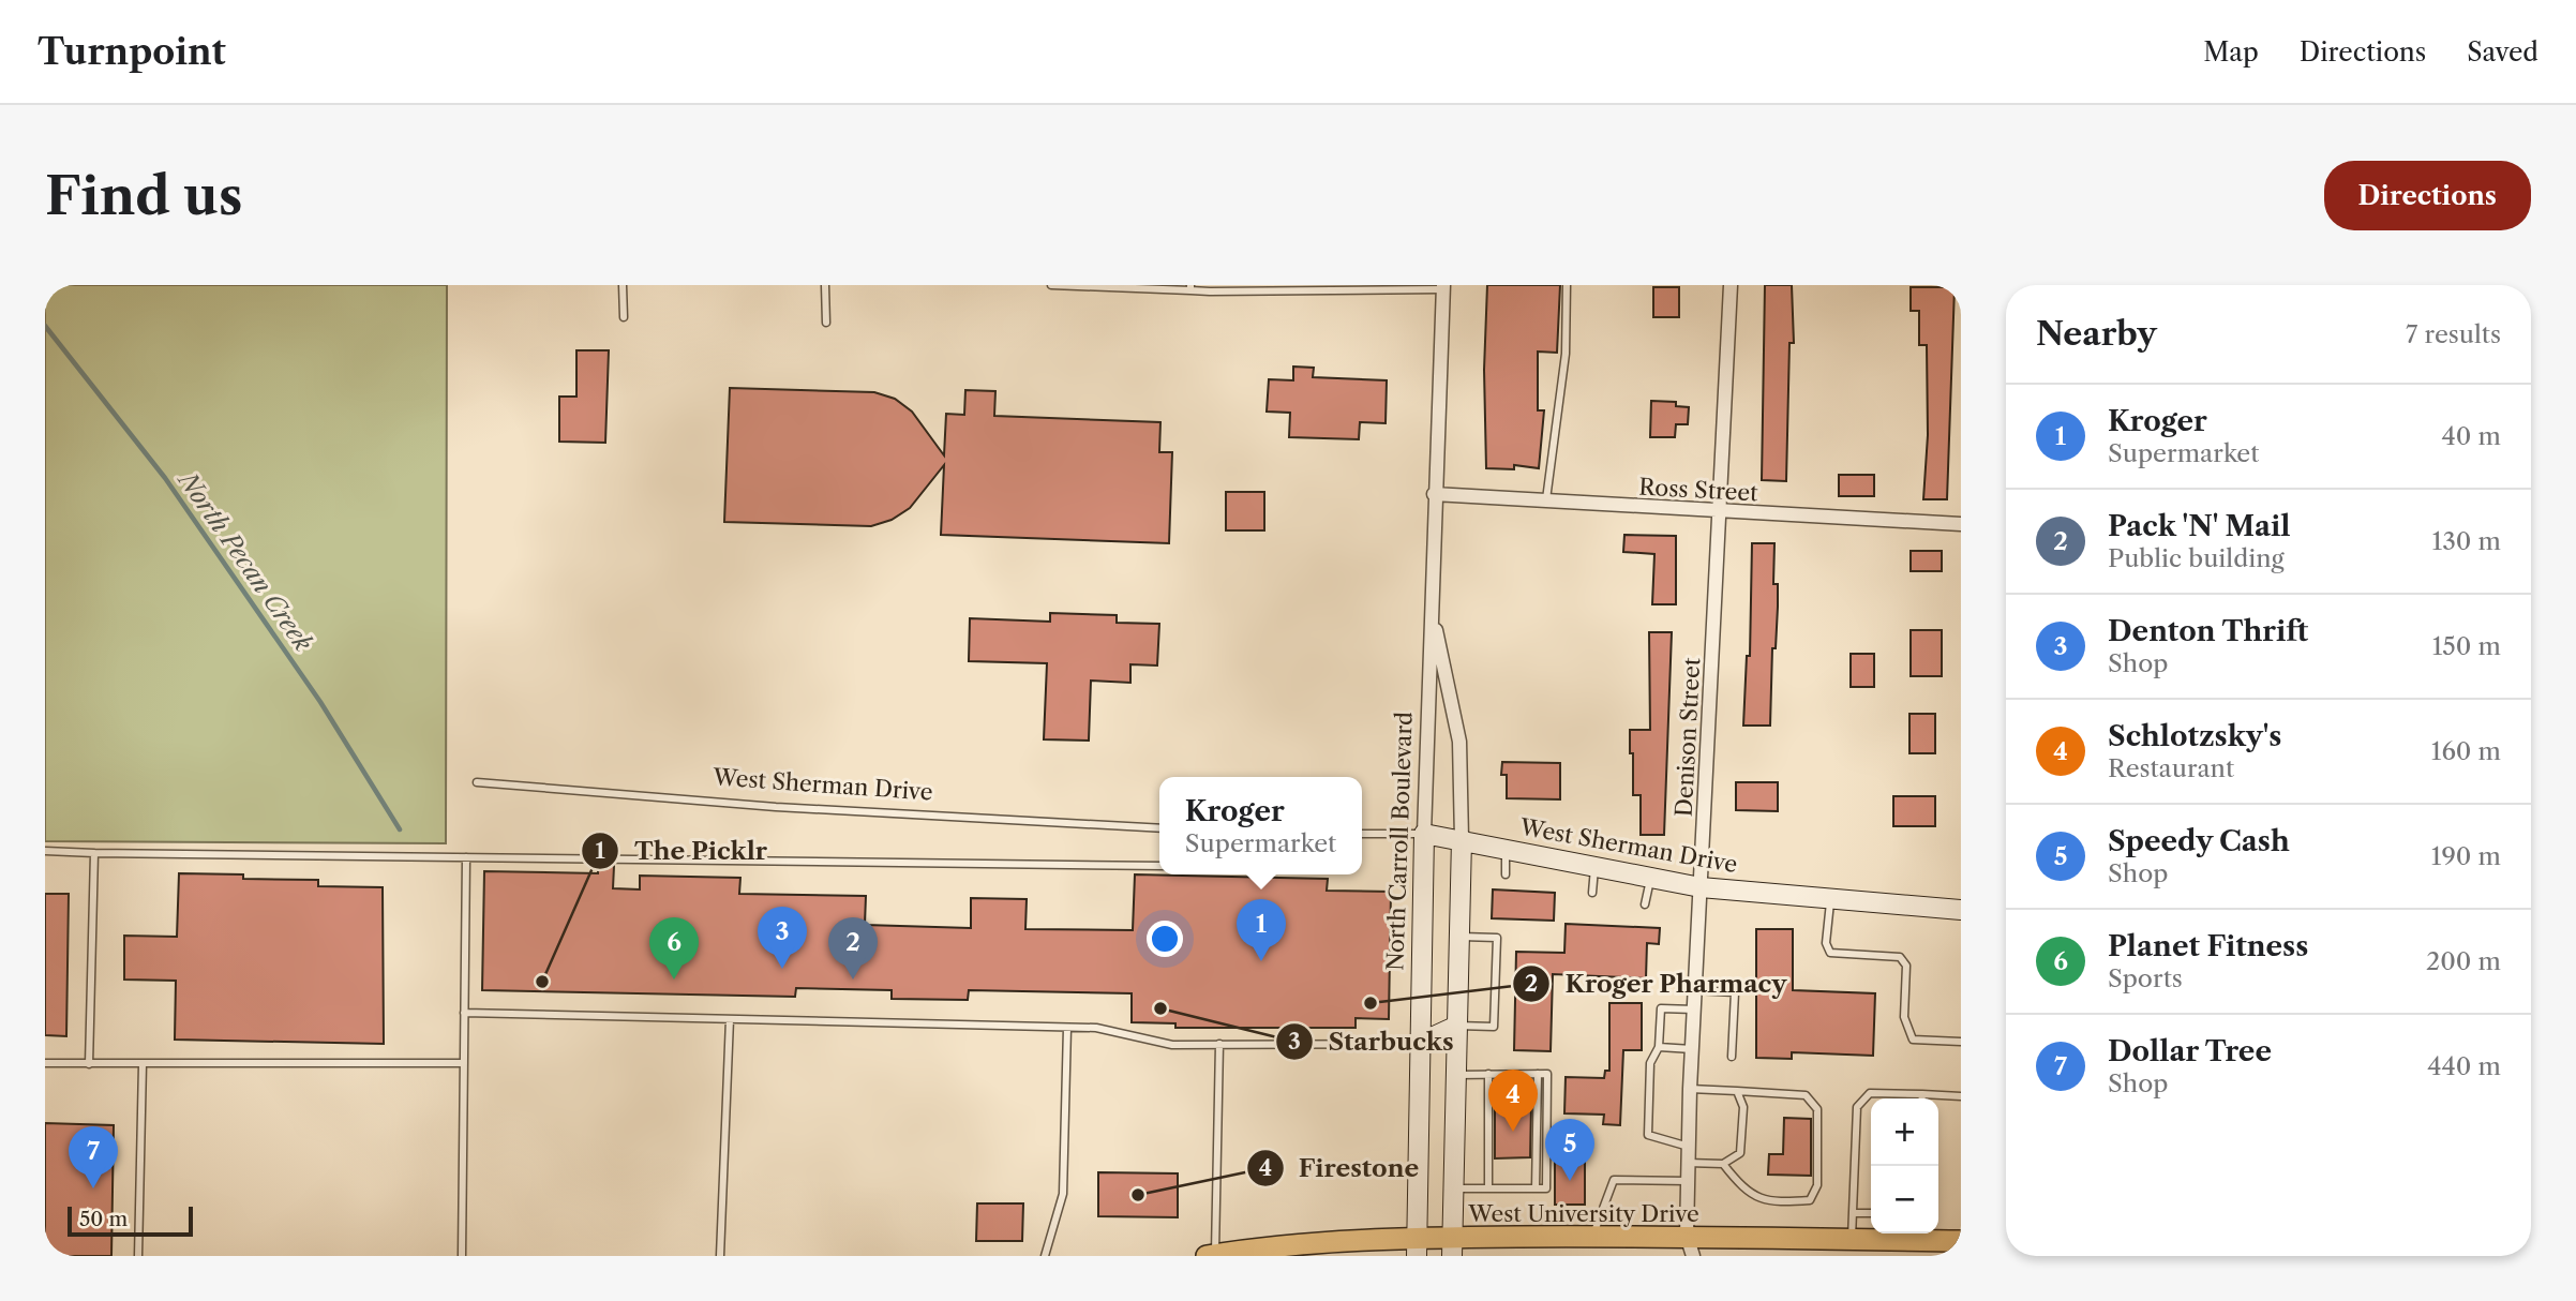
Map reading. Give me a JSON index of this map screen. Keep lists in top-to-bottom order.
{
  "streets": {
    "main road": ["West University Drive"],
    "street": [
      "Ross Street",
      "Denison Street",
      "West Sherman Drive",
      "North Carroll Boulevard"
    ]
  },
  "crossings": [
    ["Ross Street", "Denison Street"],
    ["Ross Street", "North Carroll Boulevard"],
    ["Denison Street", "West Sherman Drive"],
    ["Denison Street", "West University Drive"],
    ["West Sherman Drive", "North Carroll Boulevard"],
    ["North Carroll Boulevard", "West University Drive"]
  ],
  "water": ["North Pecan Creek"],
  "places": [
    "The Picklr",
    "Kroger Pharmacy",
    "Starbucks",
    "Firestone"
  ],
  "scale_bar": "50 m",
  "page": {
    "header": "Turnpoint",
    "nav": ["Map", "Directions", "Saved"],
    "buttons": "Directions",
    "title": "Find us",
    "heading": ["Nearby", "7 results"],
    "list": [
      {
        "mark": "1",
        "name": "Kroger",
        "note": "Supermarket",
        "value": "40 m"
      },
      {
        "mark": "2",
        "name": "Pack 'N' Mail",
        "note": "Public building",
        "value": "130 m"
      },
      {
        "mark": "3",
        "name": "Denton Thrift",
        "note": "Shop",
        "value": "150 m"
      },
      {
        "mark": "4",
        "name": "Schlotzsky's",
        "note": "Restaurant",
        "value": "160 m"
      },
      {
        "mark": "5",
        "name": "Speedy Cash",
        "note": "Shop",
        "value": "190 m"
      },
      {
        "mark": "6",
        "name": "Planet Fitness",
        "note": "Sports",
        "value": "200 m"
      },
      {
        "mark": "7",
        "name": "Dollar Tree",
        "note": "Shop",
        "value": "440 m"
      }
    ],
    "popup": ["Kroger", "Supermarket"],
    "pins": [
      "1",
      "3",
      "2",
      "6",
      "4",
      "5",
      "7"
    ],
    "map_buttons": ["+", "−"],
    "scale": "50 m"
  }
}
